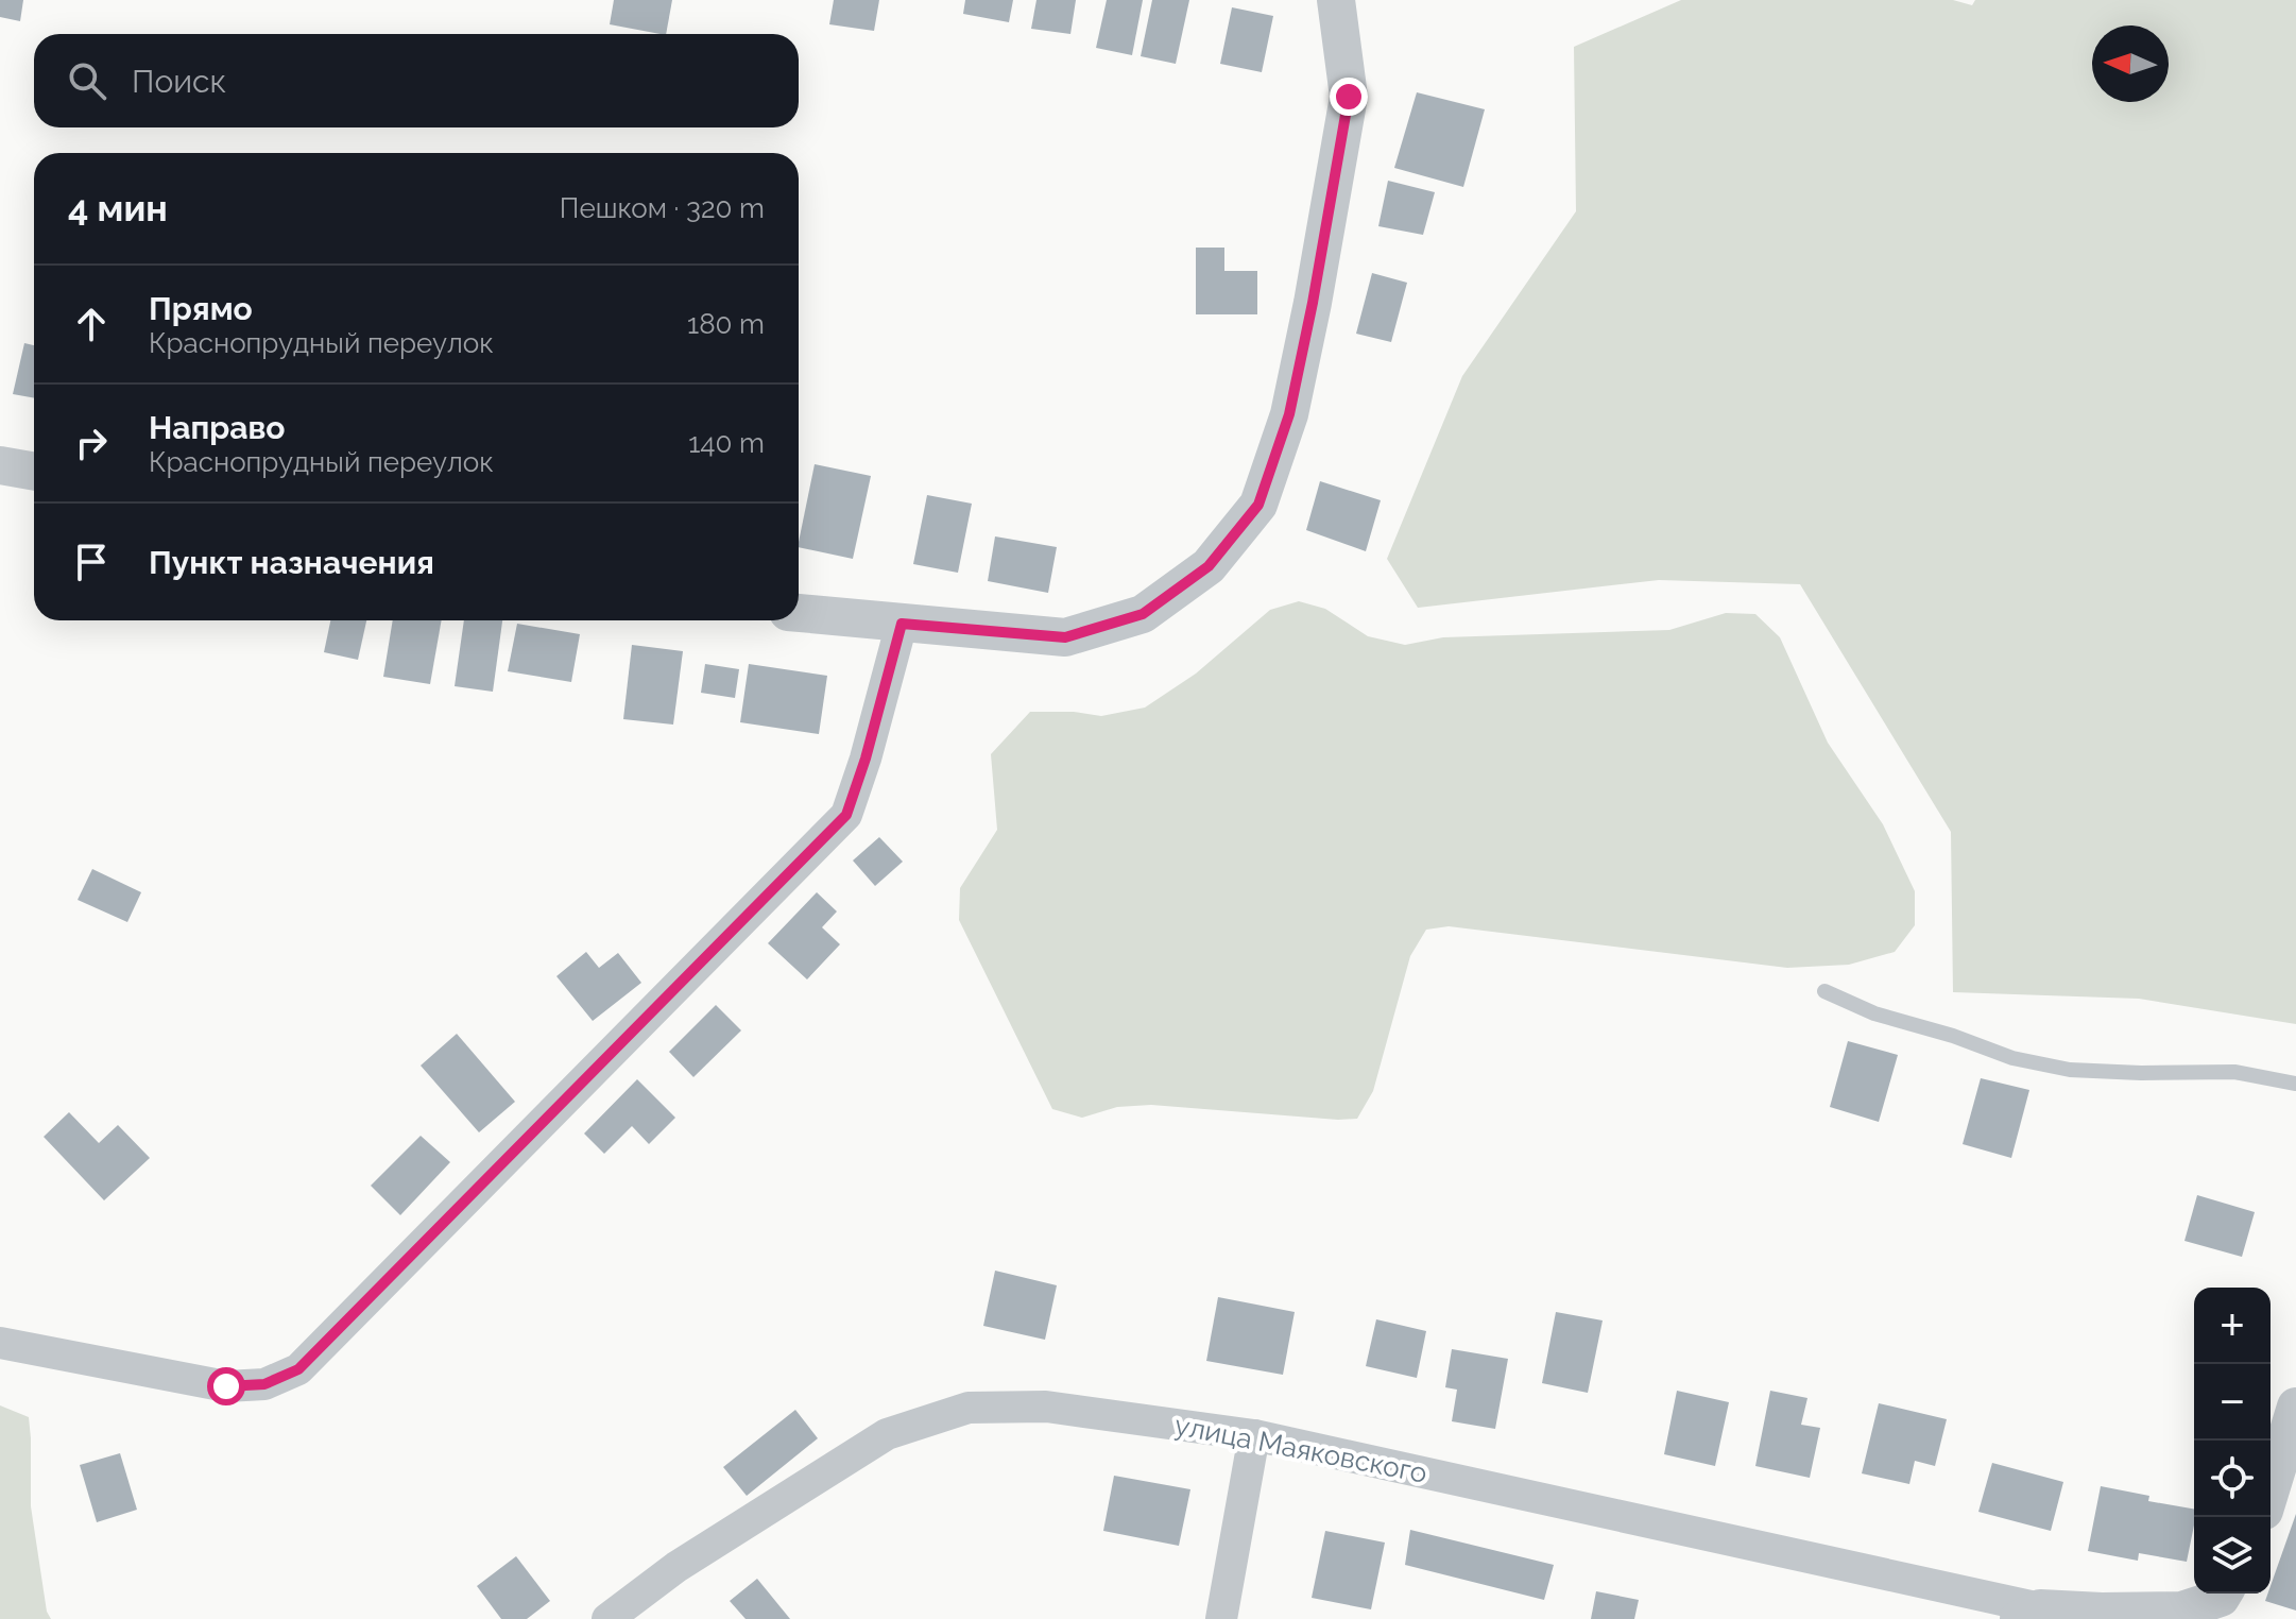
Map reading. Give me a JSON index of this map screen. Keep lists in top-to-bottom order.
{
  "streets": {
    "street": ["улица Маяковского"]
  },
  "north": "left",
  "page": {
    "search": "Поиск",
    "heading": ["4 мин", "Пешком · 320 m"],
    "list": [
      ["Прямо", "Краснопрудный переулок", "180 m"],
      ["Направо", "Краснопрудный переулок", "140 m"],
      "Пункт назначения"
    ],
    "map_buttons": ["+", "−"]
  }
}
